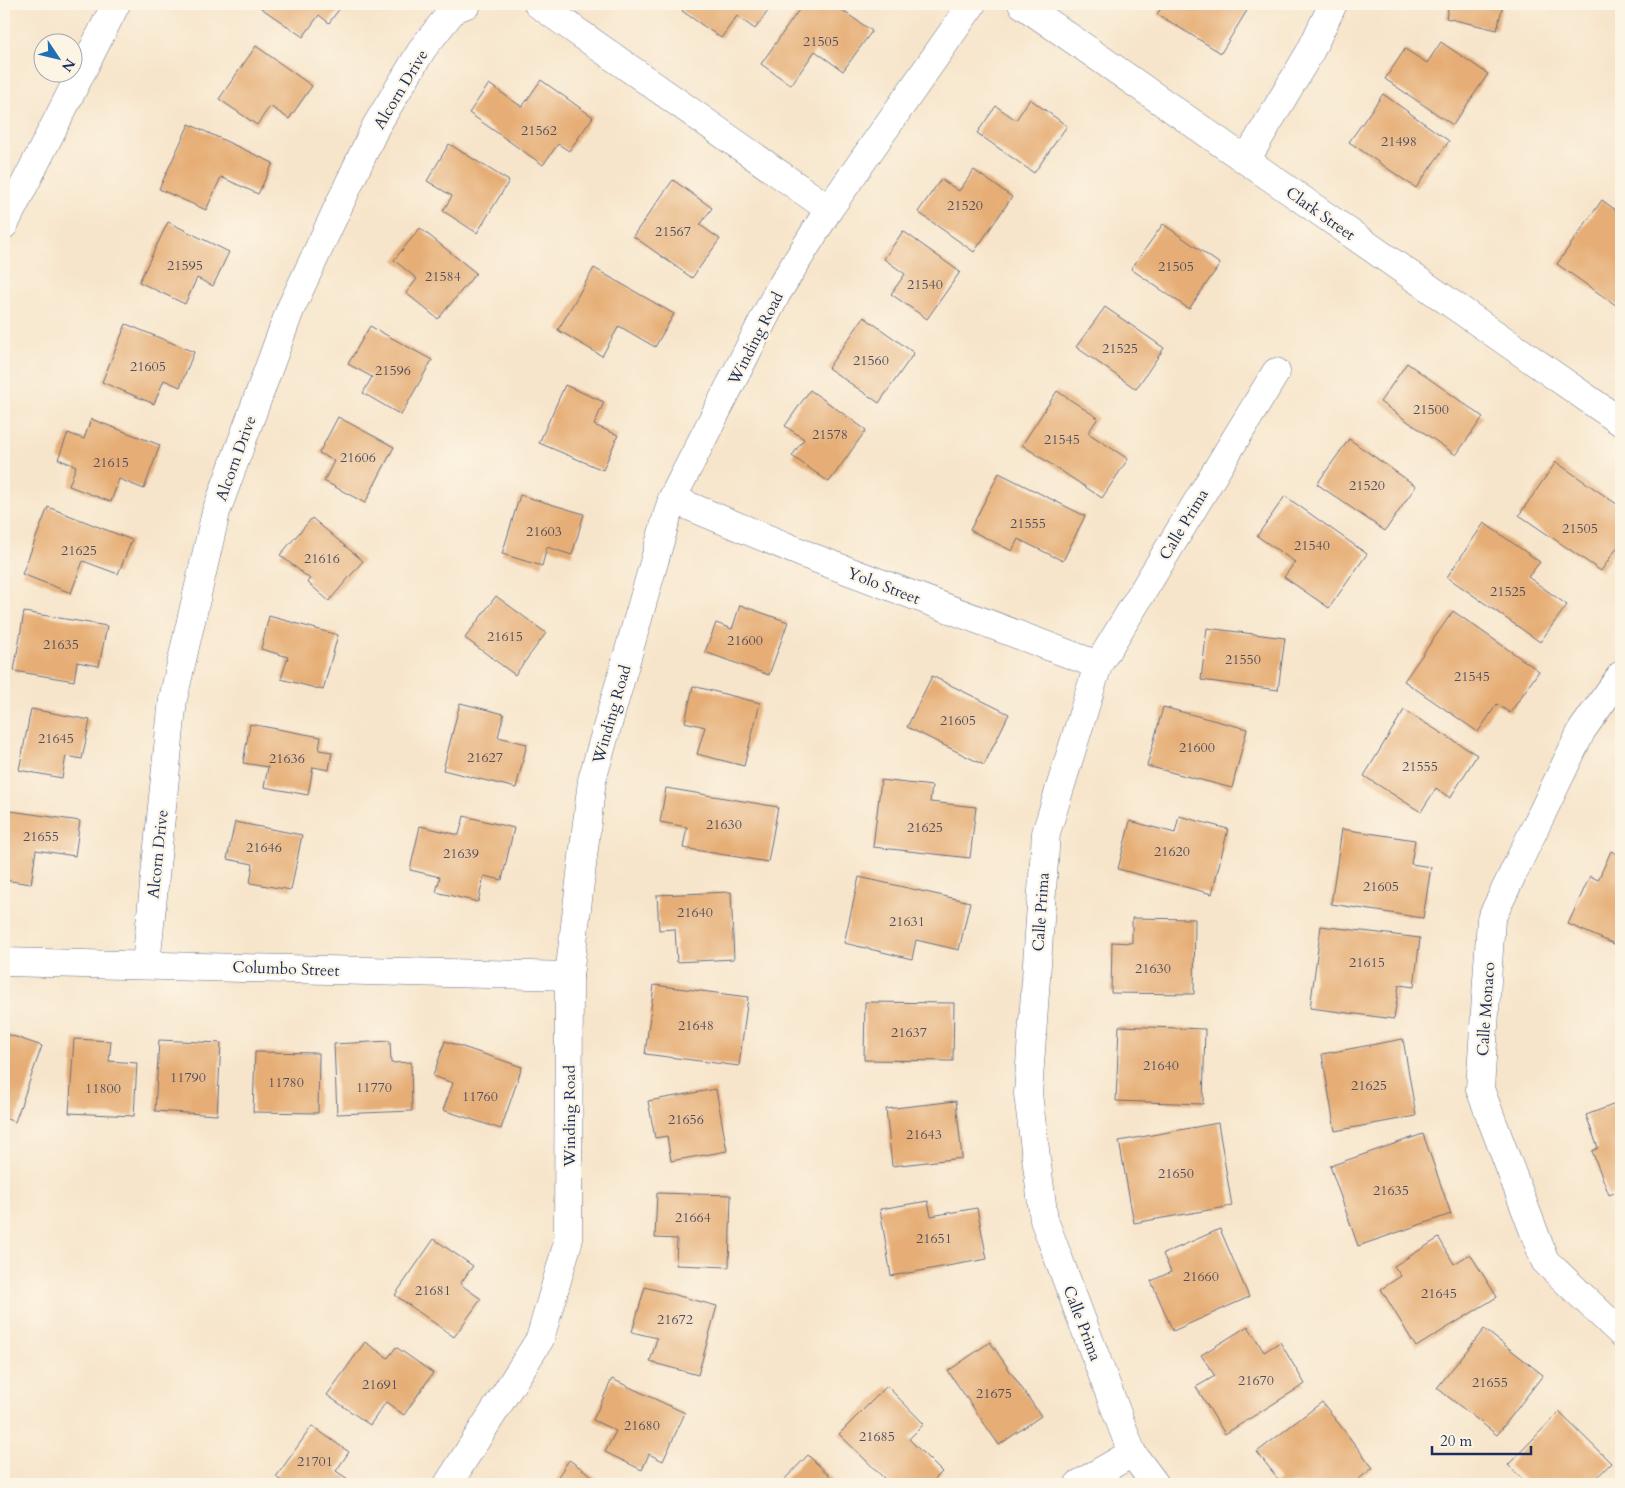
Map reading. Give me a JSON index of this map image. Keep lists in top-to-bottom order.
{
  "streets": {
    "street": [
      "Alcorn Drive",
      "Clark Street",
      "Winding Road",
      "Calle Prima",
      "Yolo Street",
      "Columbo Street",
      "Calle Monaco"
    ]
  },
  "crossings": [
    ["Alcorn Drive", "Columbo Street"],
    ["Winding Road", "Yolo Street"],
    ["Winding Road", "Columbo Street"],
    ["Calle Prima", "Yolo Street"]
  ],
  "house_numbers": [
    "21505",
    "21562",
    "21498",
    "21520",
    "21567",
    "21595",
    "21505",
    "21584",
    "21540",
    "21525",
    "21560",
    "21605",
    "21596",
    "21500",
    "21578",
    "21545",
    "21606",
    "21615",
    "21520",
    "21555",
    "21505",
    "21603",
    "21540",
    "21625",
    "21616",
    "21525",
    "21615",
    "21600",
    "21635",
    "21550",
    "21545",
    "21605",
    "21645",
    "21600",
    "21627",
    "21636",
    "21555",
    "21630",
    "21625",
    "21655",
    "21646",
    "21620",
    "21639",
    "21605",
    "21640",
    "21631",
    "21615",
    "21630",
    "21648",
    "21637",
    "21640",
    "11790",
    "11780",
    "21625",
    "11770",
    "11800",
    "11760",
    "21656",
    "21643",
    "21650",
    "21635",
    "21664",
    "21651",
    "21660",
    "21681",
    "21645",
    "21672",
    "21670",
    "21655",
    "21691",
    "21675",
    "21680",
    "21685",
    "21701"
  ],
  "scale_bar": "20 m",
  "north": "bottom right"
}
